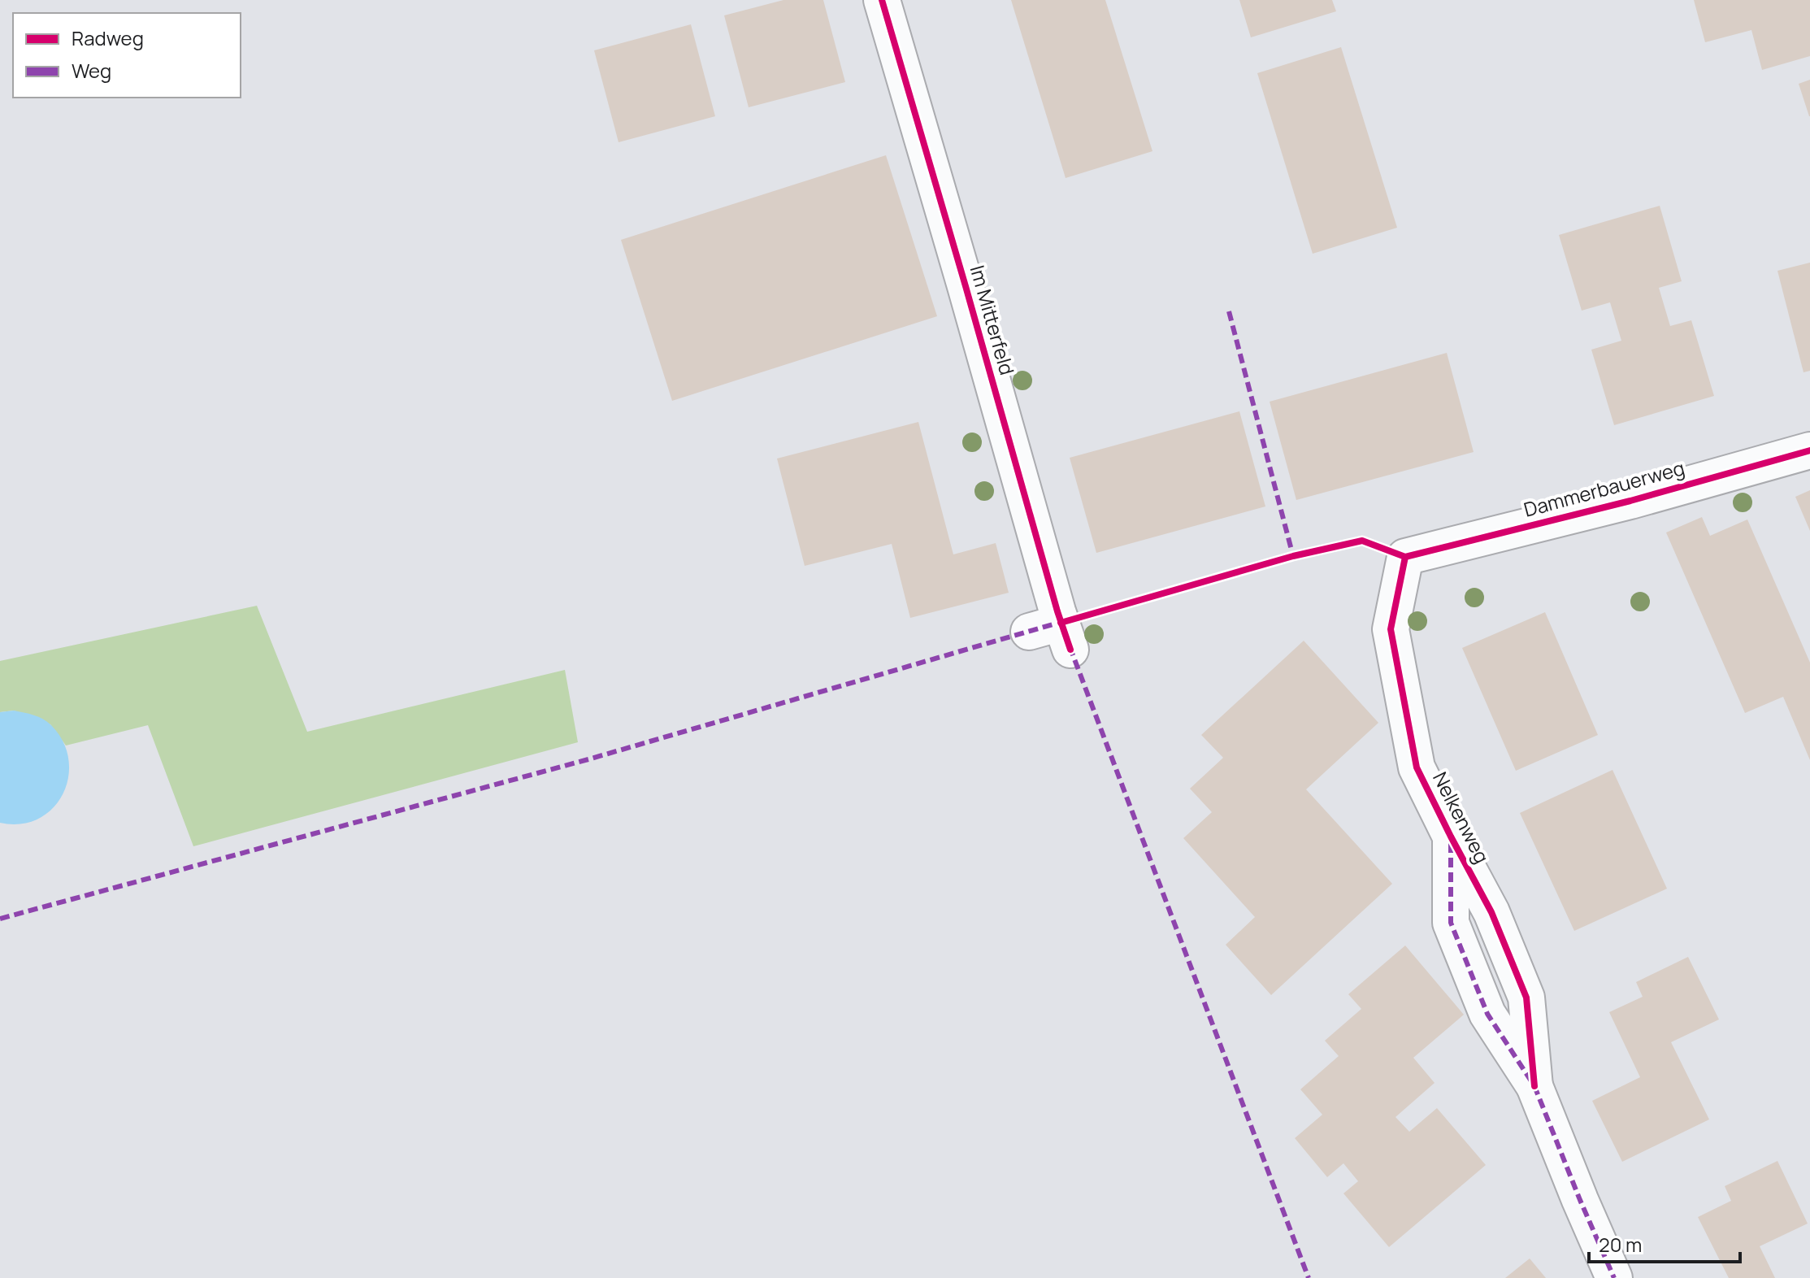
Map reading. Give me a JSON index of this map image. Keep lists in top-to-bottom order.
{
  "streets": {
    "street": ["Im Mitterfeld", "Dammerbauerweg", "Nelkenweg"]
  },
  "crossings": [
    ["Dammerbauerweg", "Nelkenweg"]
  ],
  "legend": ["Radweg", "Weg"],
  "scale_bar": "20 m"
}
